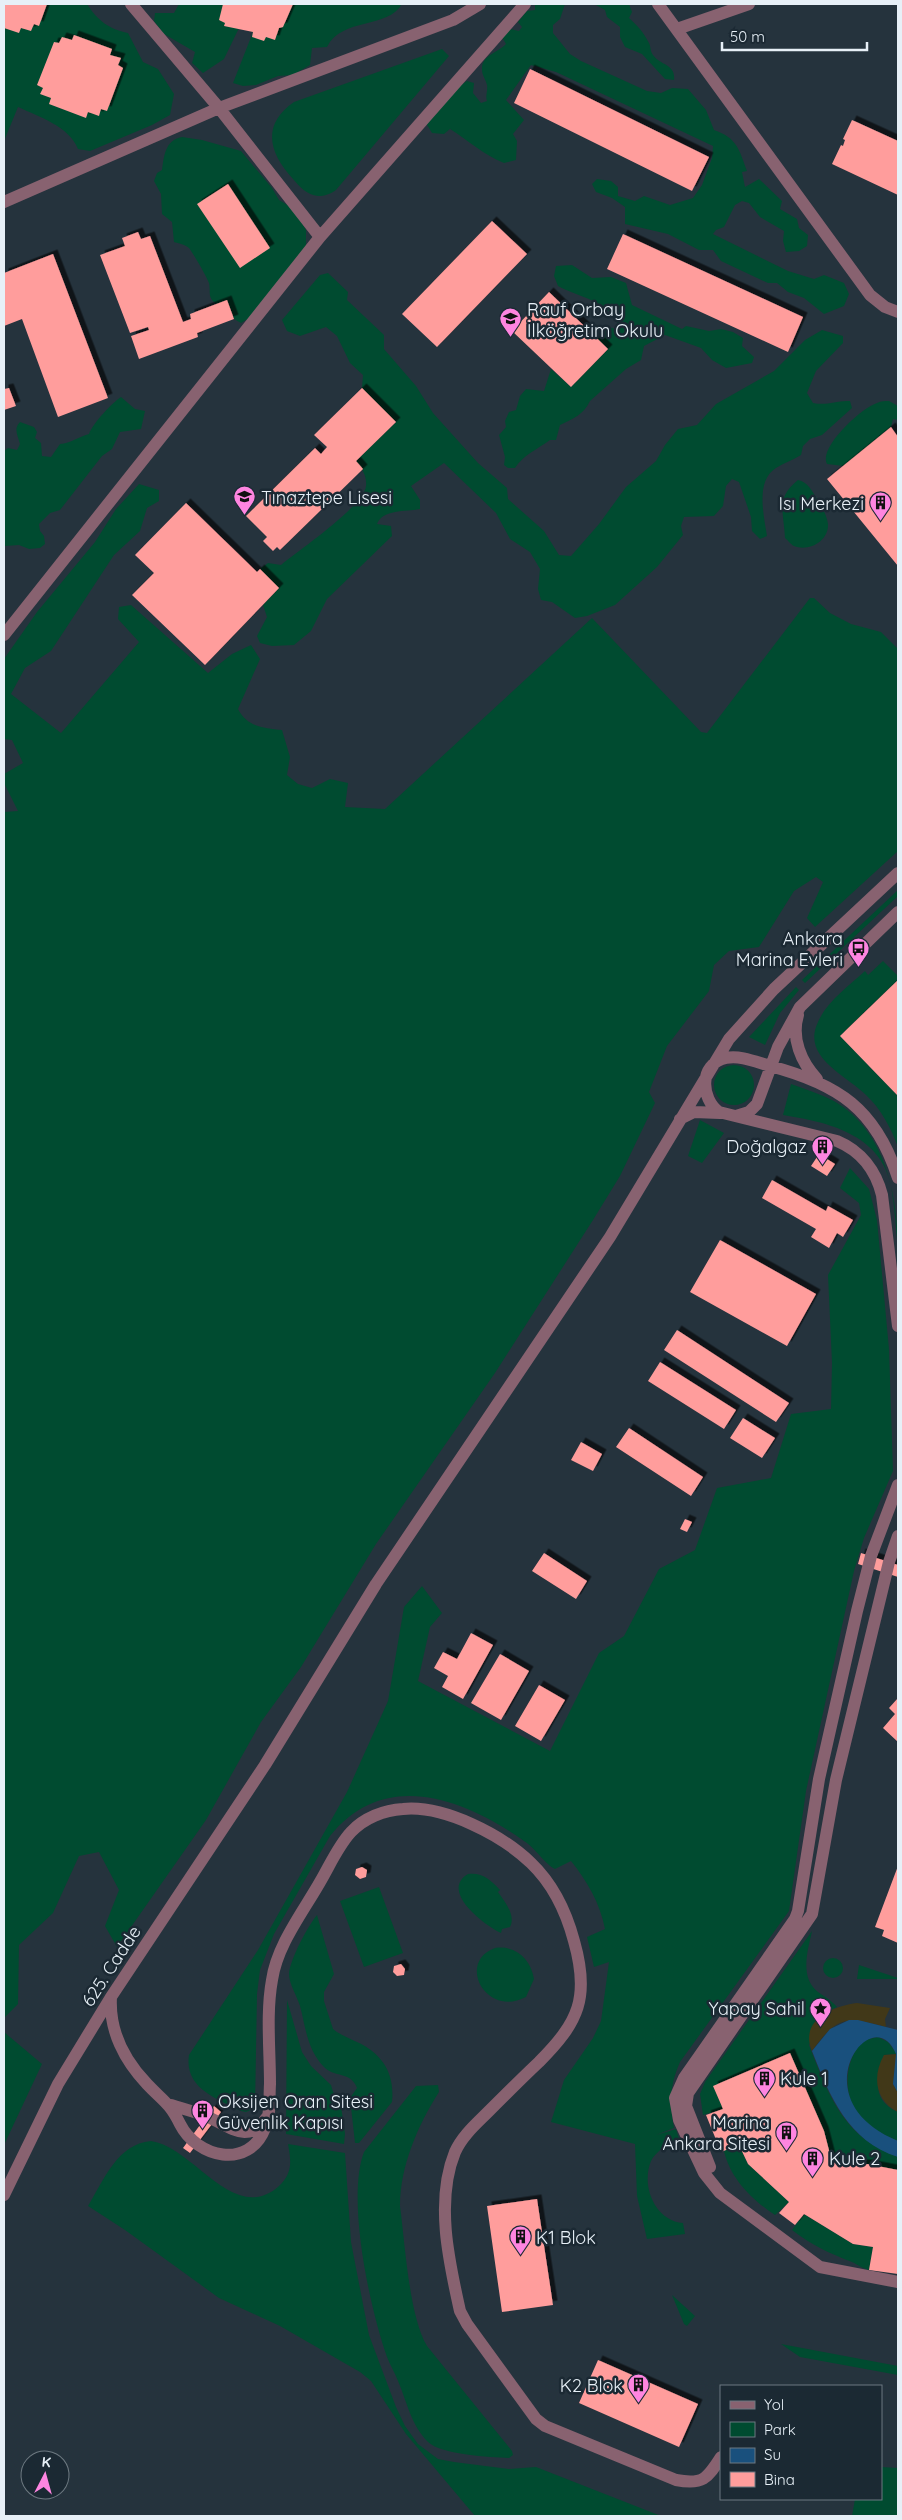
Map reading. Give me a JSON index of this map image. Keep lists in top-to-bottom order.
{
  "streets": {
    "street": ["625. Cadde"]
  },
  "places": {
    "school or university": ["Rauf Orbay İlköğretim Okulu", "Tınaztepe Lisesi"],
    "building": [
      "Isı Merkezi",
      "Doğalgaz",
      "Kule 1",
      "Oksijen Oran Sitesi Güvenlik Kapısı",
      "Marina Ankara Sitesi",
      "Kule 2",
      "K1 Blok",
      "K2 Blok"
    ],
    "bus stop": ["Ankara Marina Evleri"],
    "place": ["Yapay Sahil"]
  },
  "legend": [
    "Yol",
    "Park",
    "Su",
    "Bina"
  ],
  "scale_bar": "50 m",
  "north": "top"
}
